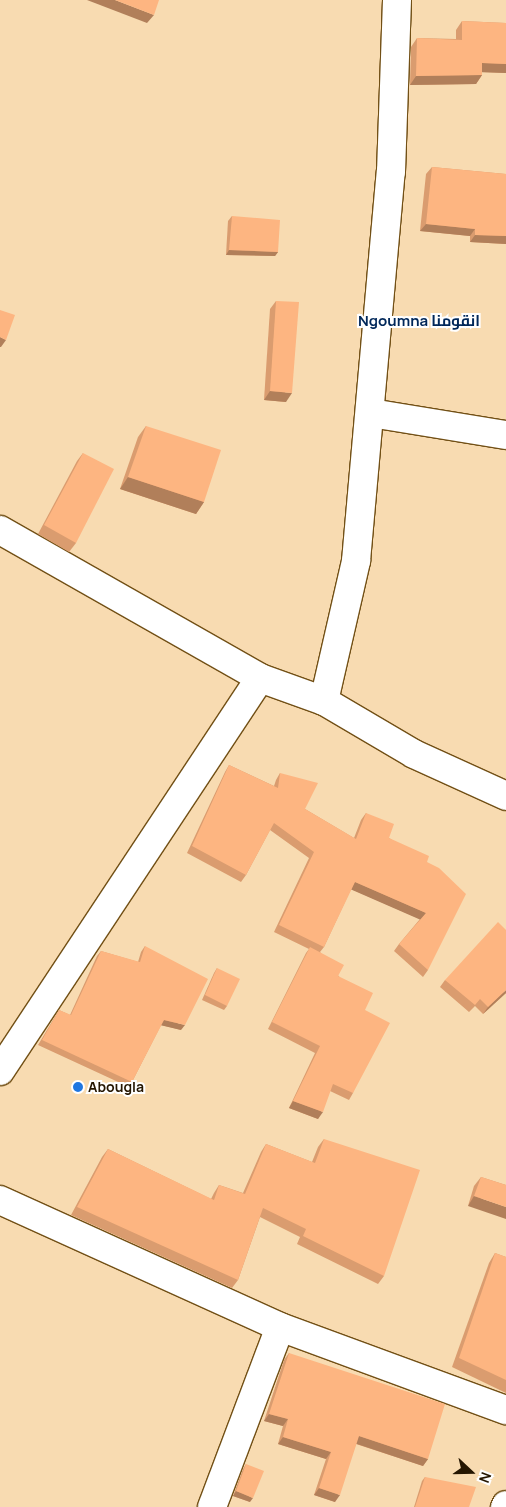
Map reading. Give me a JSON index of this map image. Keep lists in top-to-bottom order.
{
  "districts": ["Ngoumna انقومنا"],
  "places": ["Abougla"],
  "north": "right"
}
